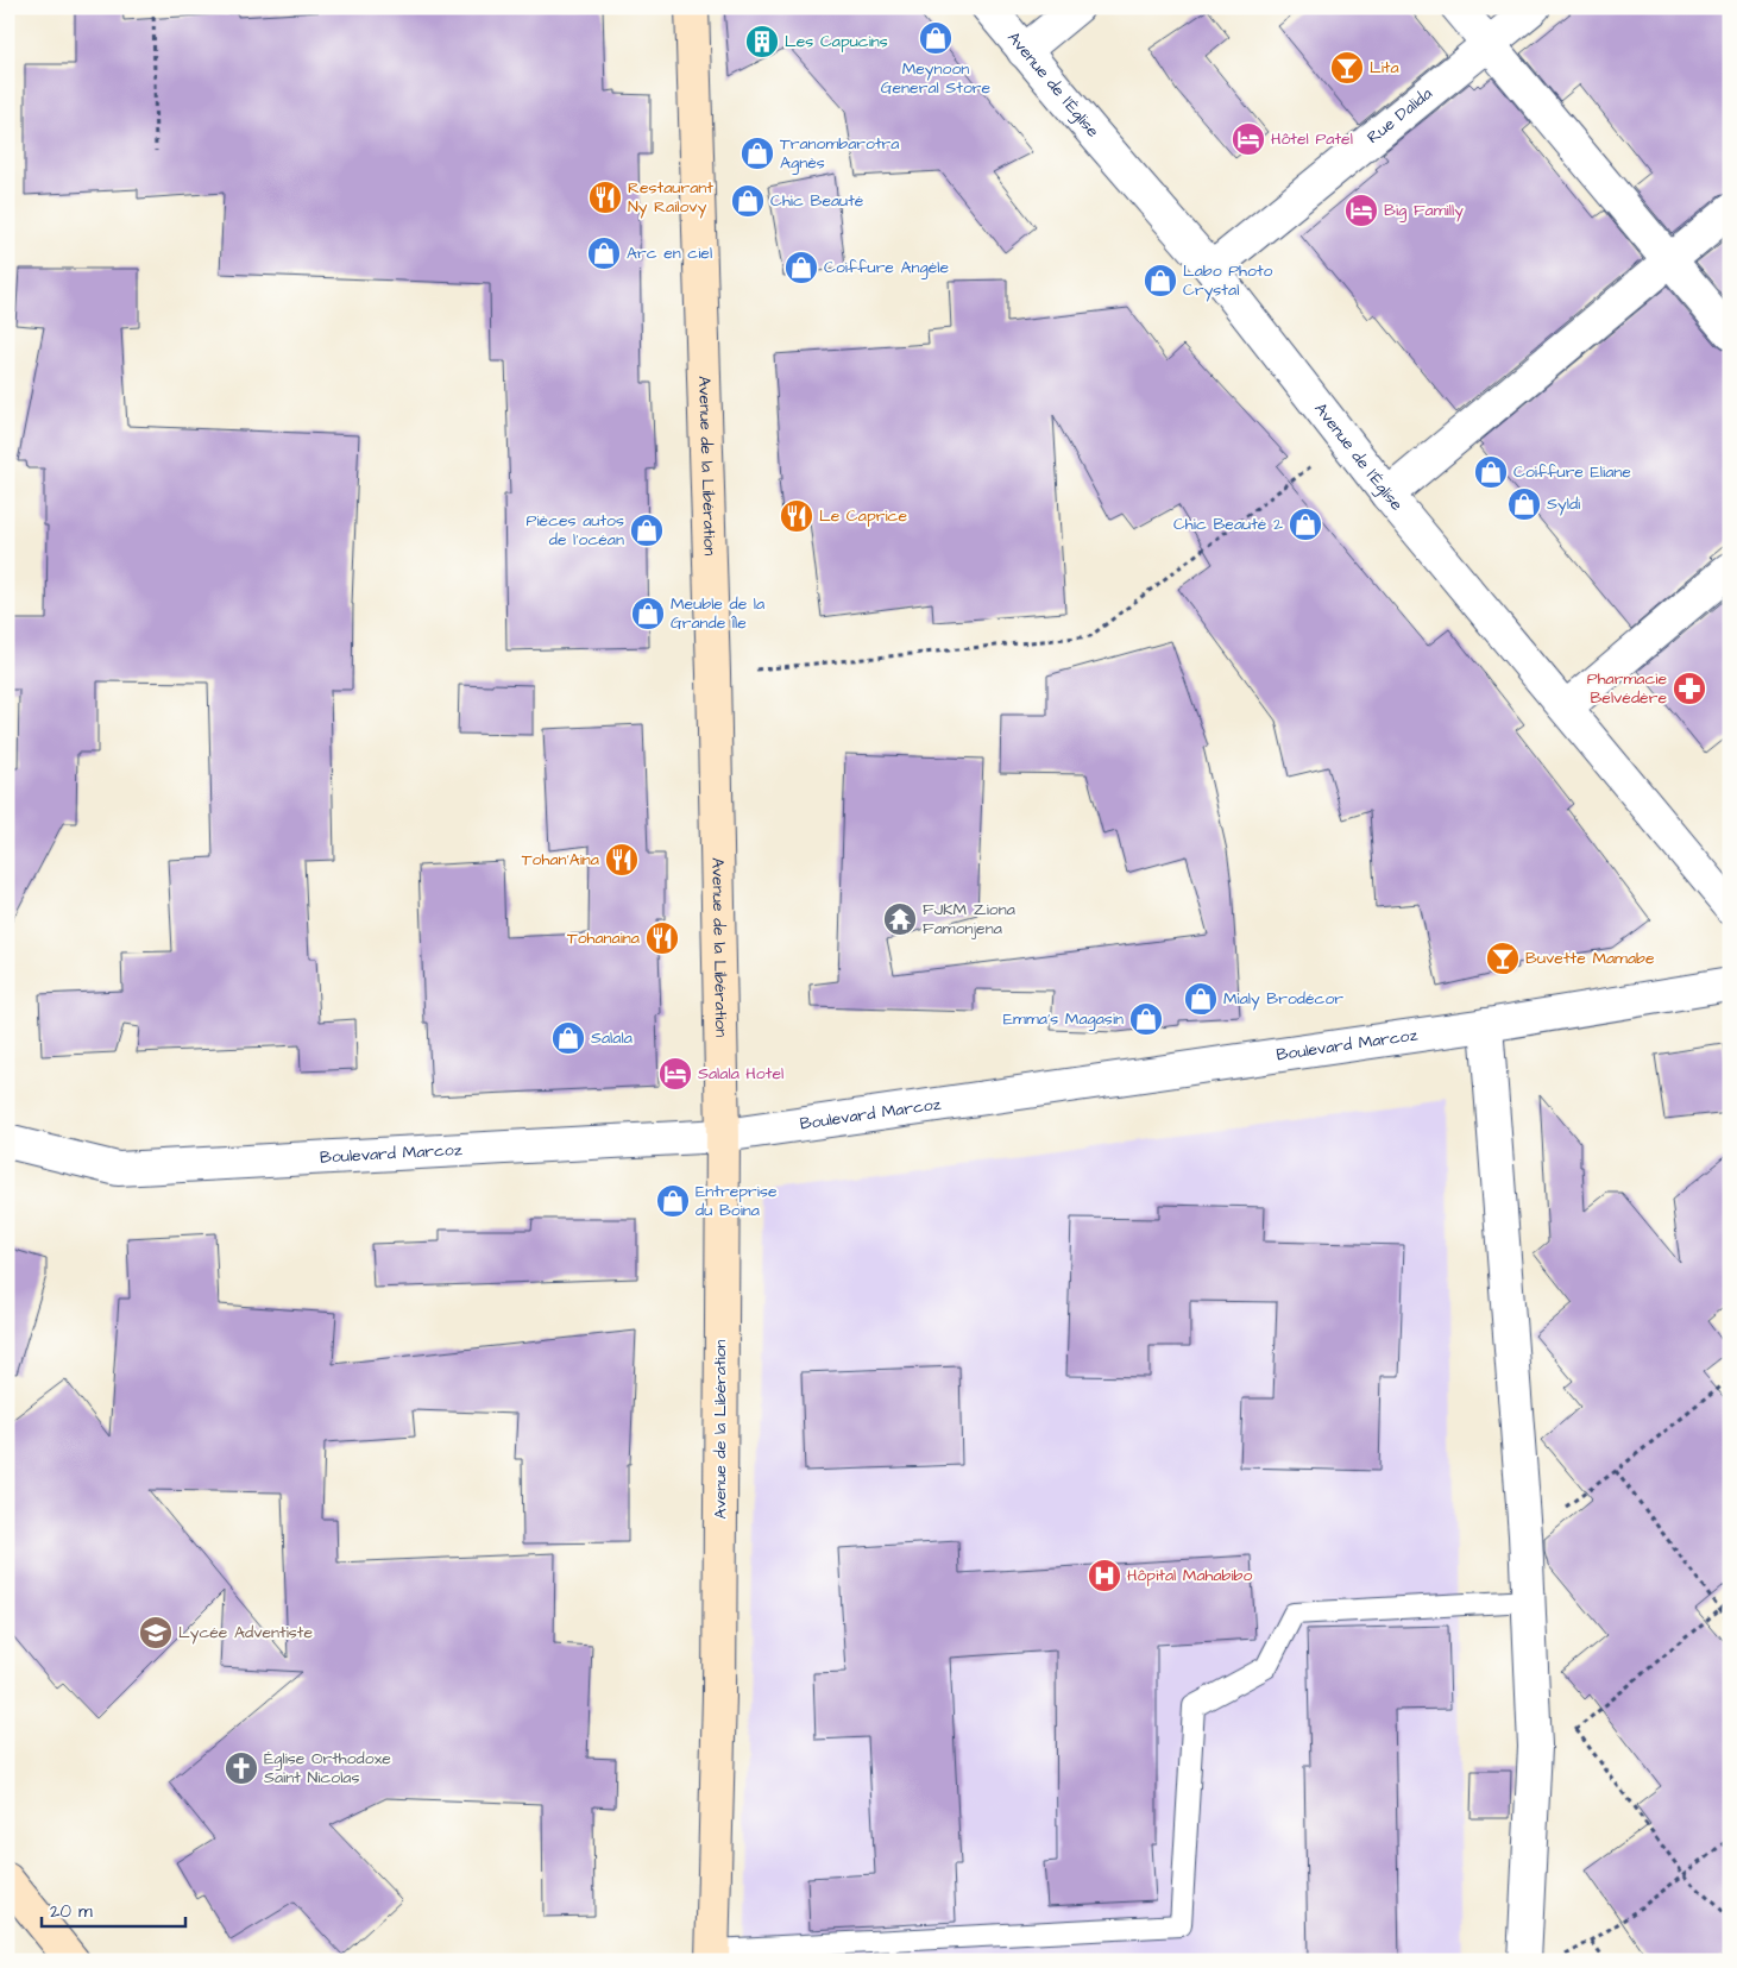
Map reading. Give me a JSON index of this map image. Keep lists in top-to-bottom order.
{
  "streets": {
    "main road": ["Avenue de la Libération"],
    "street": ["Avenue de l'Église", "Rue Dalida", "Boulevard Marcoz"]
  },
  "crossings": [
    ["Avenue de l'Église", "Rue Dalida"],
    ["Avenue de la Libération", "Boulevard Marcoz"]
  ],
  "places": {
    "shop": [
      "Meynoon General Store",
      "Tranombarotra Agnès",
      "Chic Beauté",
      "Arc en ciel",
      "Coiffure Angèle",
      "Labo Photo Crystal",
      "Coiffure Eliane",
      "Syldi",
      "Chic Beauté 2",
      "Pièces autos de l'océan",
      "Meuble de la Grande Île",
      "Mialy Brodécor",
      "Emma's Magasin",
      "Salala",
      "Entreprise du Boina"
    ],
    "building": ["Les Capucins"],
    "bar": ["Lita", "Buvette Mamabe"],
    "hotel": ["Hôtel Patel", "Big Familly", "Salala Hotel"],
    "restaurant": [
      "Restaurant Ny Railovy",
      "Le Caprice",
      "Tohan'Aina",
      "Tohanaina"
    ],
    "pharmacy": ["Pharmacie Belvédère"],
    "temple": ["FJKM Ziona Famonjena"],
    "hospital": ["Hôpital Mahabibo"],
    "school or university": ["Lycée Adventiste"],
    "church": ["Église Orthodoxe Saint Nicolas"]
  },
  "scale_bar": "20 m"
}
